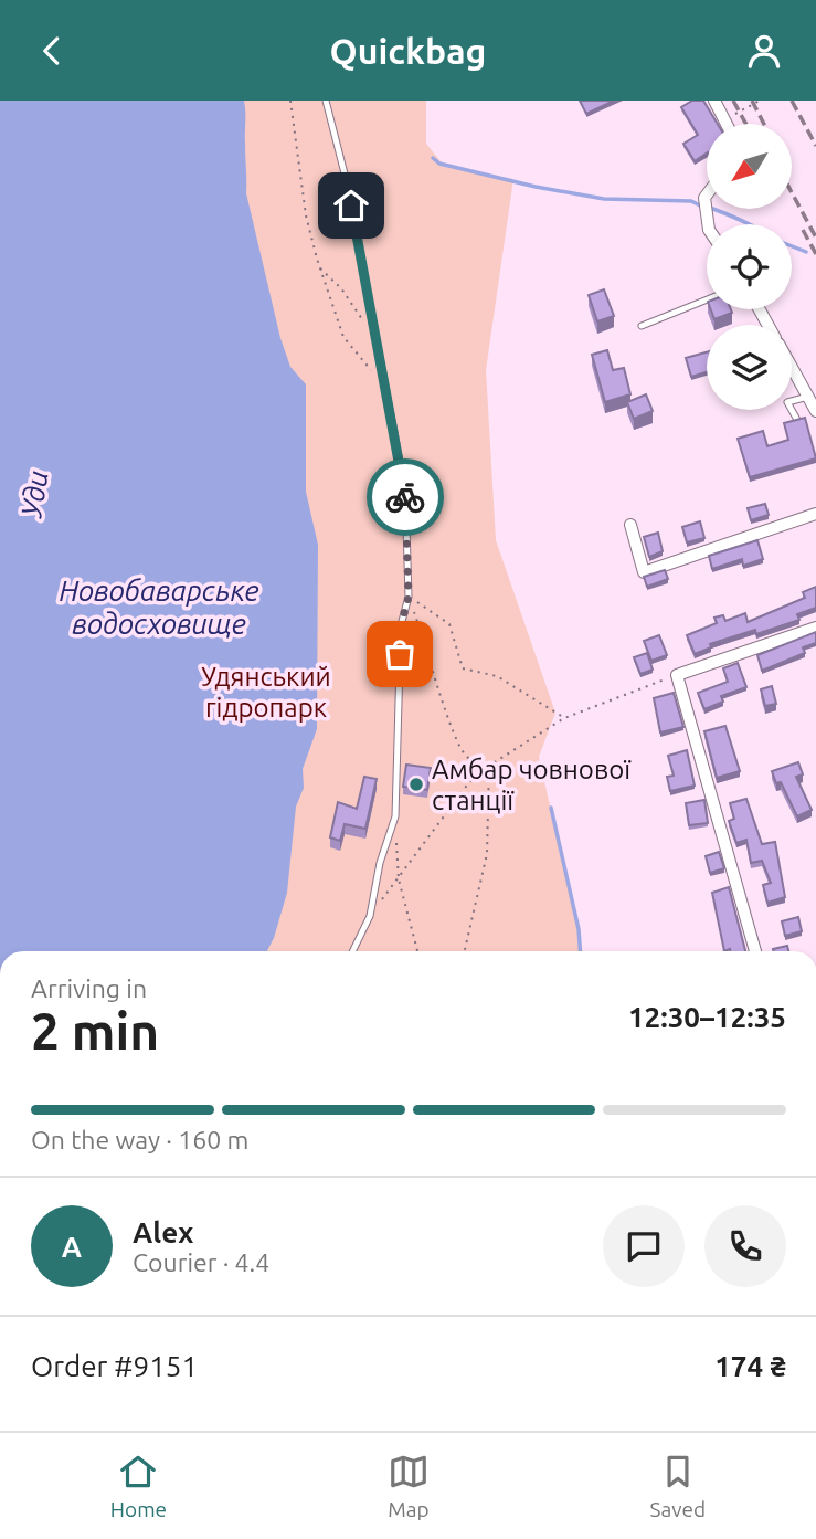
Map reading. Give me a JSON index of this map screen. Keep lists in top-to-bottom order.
{
  "water": ["Уди", "Новобаварське водосховище"],
  "parks": ["Удянський гідропарк"],
  "places": ["Амбар човнової станції"],
  "north": "bottom left",
  "page": {
    "header": "Quickbag",
    "heading": ["2 min", "Arriving in", "12:30–12:35"],
    "panel": [
      "Alex",
      "Courier · 4.4",
      "Order #9151",
      "174 ₴"
    ],
    "bar": "On the way · 160 m",
    "round": "A",
    "tabs": ["Home", "Map", "Saved"]
  }
}
